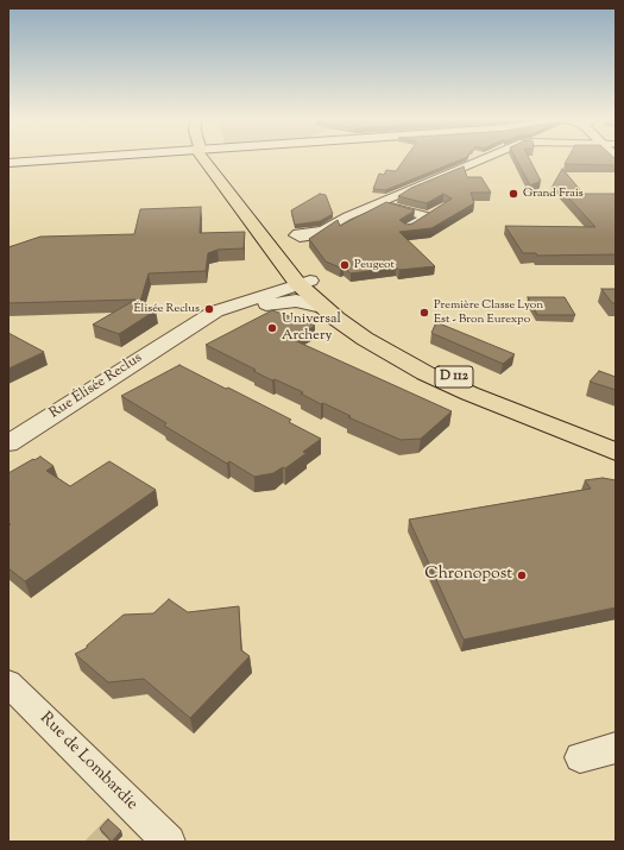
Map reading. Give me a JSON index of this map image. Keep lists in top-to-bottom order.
{
  "streets": {
    "main road": ["D 112"],
    "street": ["Rue Élisée Reclus", "Rue de Lombardie"]
  },
  "crossings": [
    ["D 112", "Rue Élisée Reclus"]
  ],
  "places": [
    "Grand Frais",
    "Peugeot",
    "Élisée Reclus",
    "Première Classe Lyon Est - Bron Eurexpo",
    "Universal Archery",
    "Chronopost"
  ]
}
